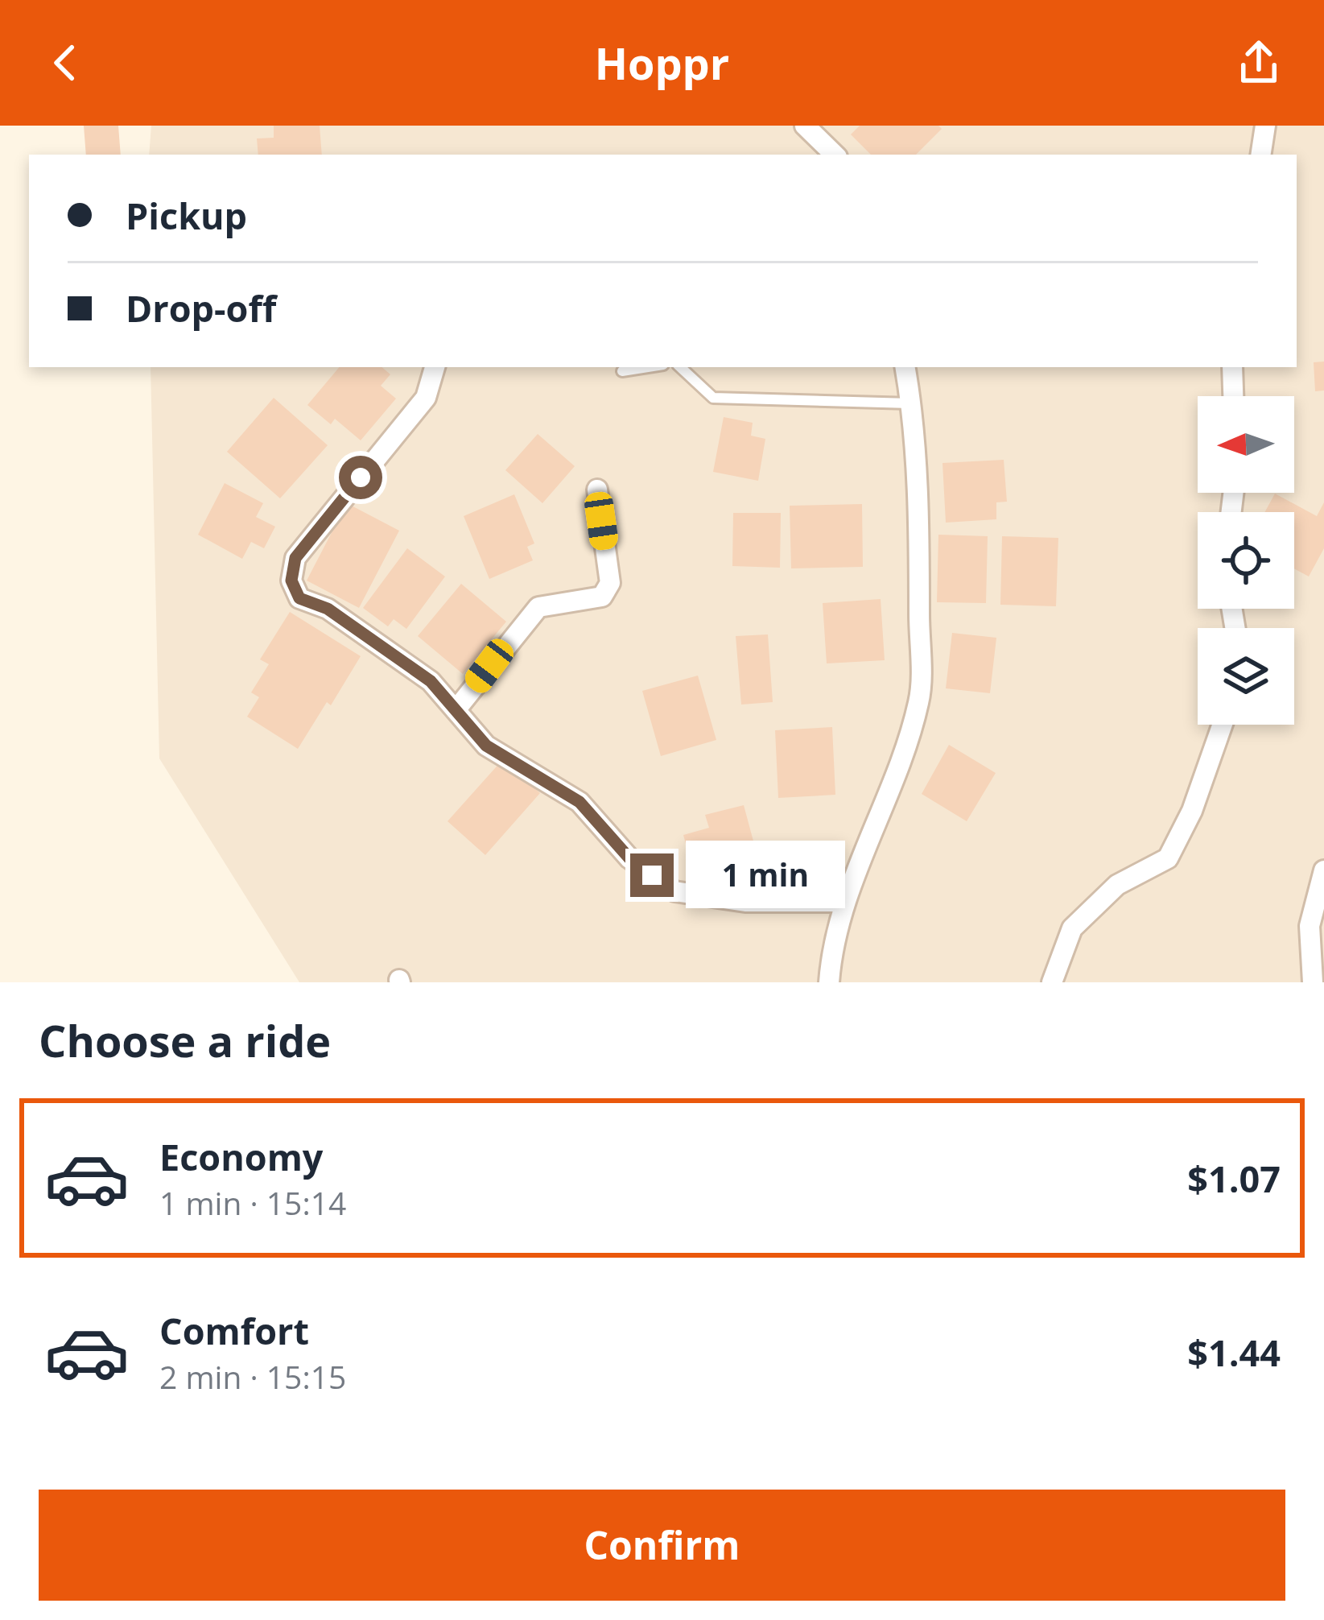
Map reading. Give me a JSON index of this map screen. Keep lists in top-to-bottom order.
{
  "north": "left",
  "page": {
    "header": "Hoppr",
    "banner": ["Pickup", "Drop-off"],
    "bubble": "1 min",
    "heading": "Choose a ride",
    "list": [
      {
        "name": "Economy",
        "note": "1 min · 15:14",
        "value": "$1.07"
      },
      {
        "name": "Comfort",
        "note": "2 min · 15:15",
        "value": "$1.44"
      }
    ],
    "buttons": "Confirm"
  }
}
